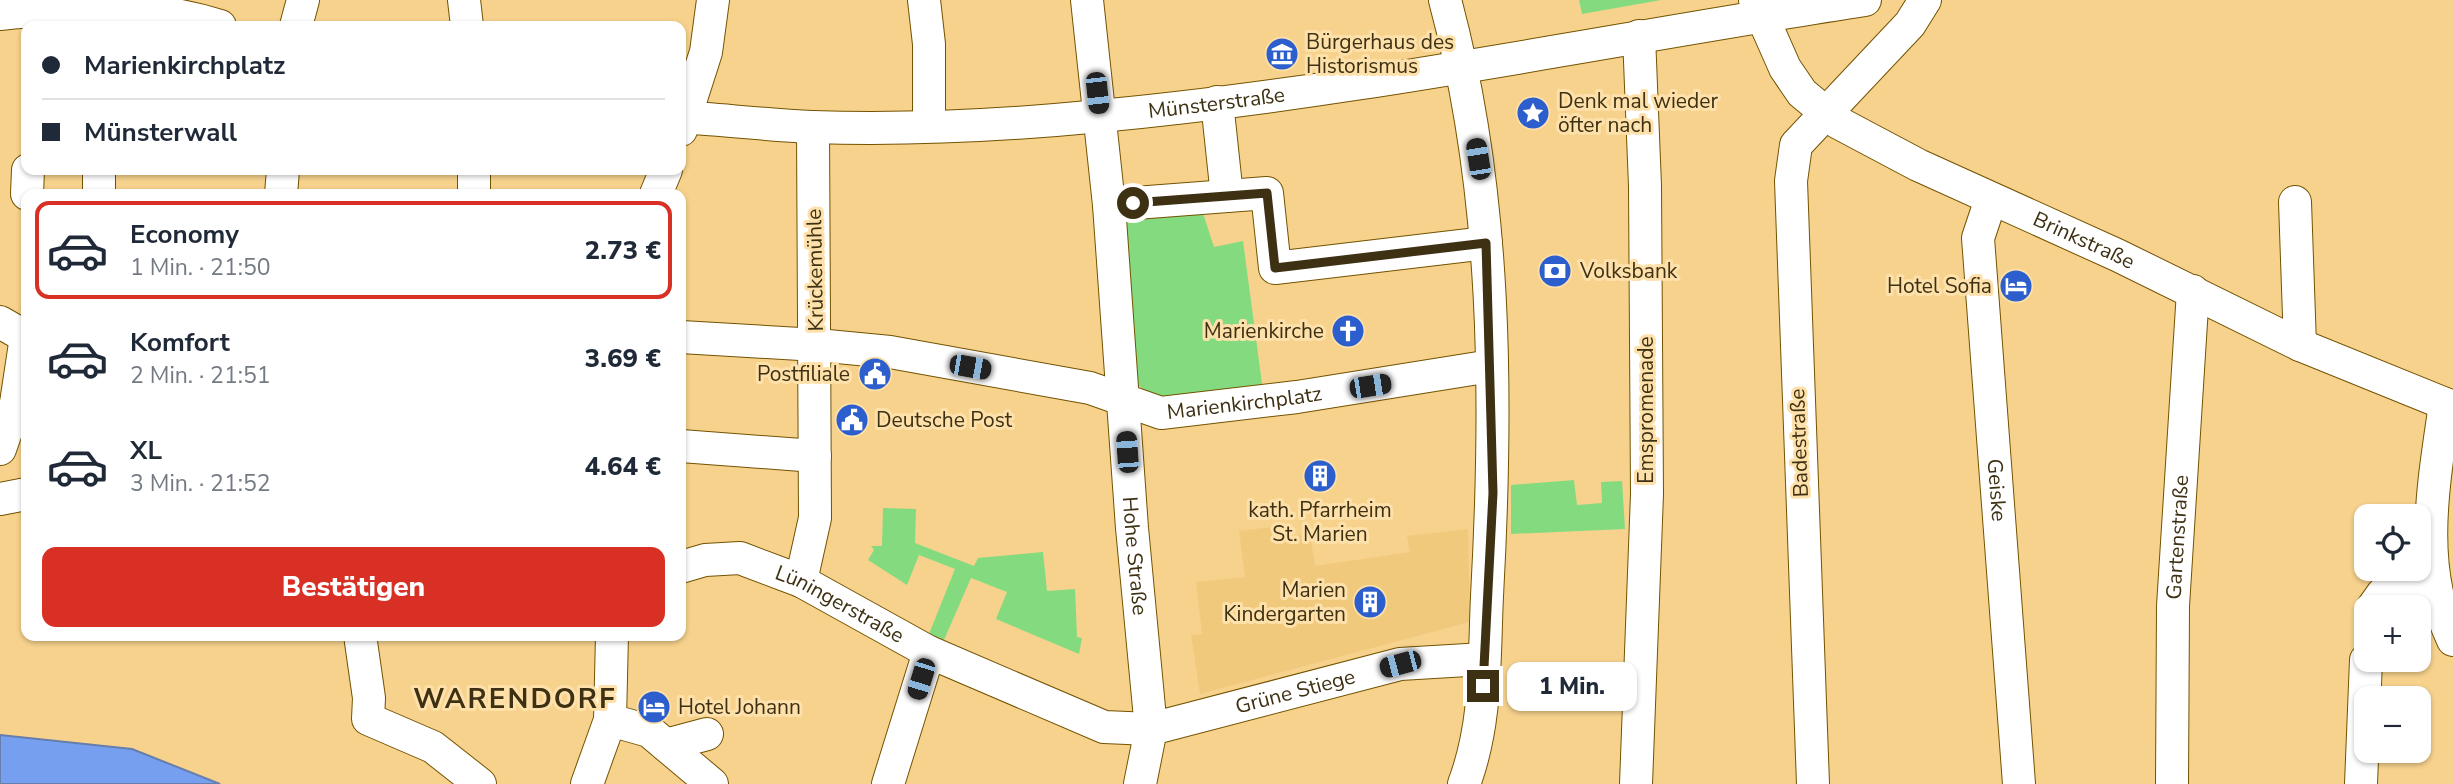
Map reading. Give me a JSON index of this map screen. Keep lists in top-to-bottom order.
{
  "streets": {
    "street": [
      "Münsterstraße",
      "Brinkstraße",
      "Krückemühle",
      "Marienkirchplatz",
      "Emspromenade",
      "Badestraße",
      "Geiske",
      "Gartenstraße",
      "Hohe Straße",
      "Lüningerstraße",
      "Grüne Stiege"
    ]
  },
  "crossings": [
    ["Münsterstraße", "Brinkstraße"],
    ["Münsterstraße", "Krückemühle"],
    ["Münsterstraße", "Emspromenade"],
    ["Münsterstraße", "Hohe Straße"],
    ["Brinkstraße", "Badestraße"],
    ["Brinkstraße", "Geiske"],
    ["Brinkstraße", "Gartenstraße"],
    ["Krückemühle", "Marienkirchplatz"],
    ["Krückemühle", "Lüningerstraße"],
    ["Marienkirchplatz", "Hohe Straße"],
    ["Hohe Straße", "Lüningerstraße"],
    ["Hohe Straße", "Grüne Stiege"],
    ["Lüningerstraße", "Grüne Stiege"]
  ],
  "districts": ["WARENDORF"],
  "places": {
    "museum": ["Bürgerhaus des Historismus"],
    "place": ["Denk mal wieder öfter nach"],
    "bank": ["Volksbank"],
    "hotel": ["Hotel Sofia", "Hotel Johann"],
    "church": ["Marienkirche"],
    "public building": ["Postfiliale", "Deutsche Post"],
    "building": ["kath. Pfarrheim St. Marien", "Marien Kindergarten"]
  },
  "page": {
    "banner": ["Marienkirchplatz", "Münsterwall"],
    "list": [
      {
        "name": "Economy",
        "note": "1 Min. · 21:50",
        "value": "2.73 €"
      },
      {
        "name": "Komfort",
        "note": "2 Min. · 21:51",
        "value": "3.69 €"
      },
      {
        "name": "XL",
        "note": "3 Min. · 21:52",
        "value": "4.64 €"
      }
    ],
    "map_buttons": ["+", "−"],
    "buttons": "Bestätigen",
    "bubble": "1 Min."
  }
}
